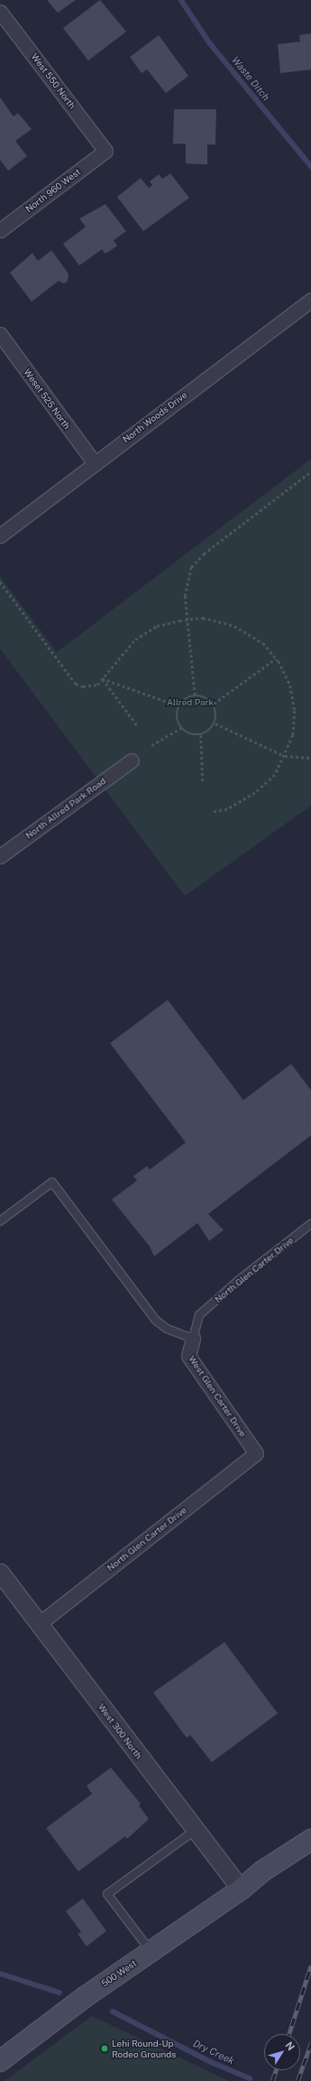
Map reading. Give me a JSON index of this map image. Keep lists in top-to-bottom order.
{
  "streets": {
    "main road": ["500 West"],
    "street": [
      "West 550 North",
      "North 960 West",
      "Weset 525 North",
      "North Woods Drive",
      "North Allred Park Road",
      "North Glen Carter Drive",
      "West Glen Carter Drive",
      "West 300 North"
    ]
  },
  "crossings": [
    ["West 550 North", "North 960 West"],
    ["Weset 525 North", "North Woods Drive"],
    ["North Glen Carter Drive", "West Glen Carter Drive"],
    ["North Glen Carter Drive", "West 300 North"],
    ["West 300 North", "500 West"]
  ],
  "water": ["Waste Ditch", "Dry Creek"],
  "parks": ["Allred Park"],
  "places": ["Lehi Round-Up Rodeo Grounds"],
  "north": "top right"
}
